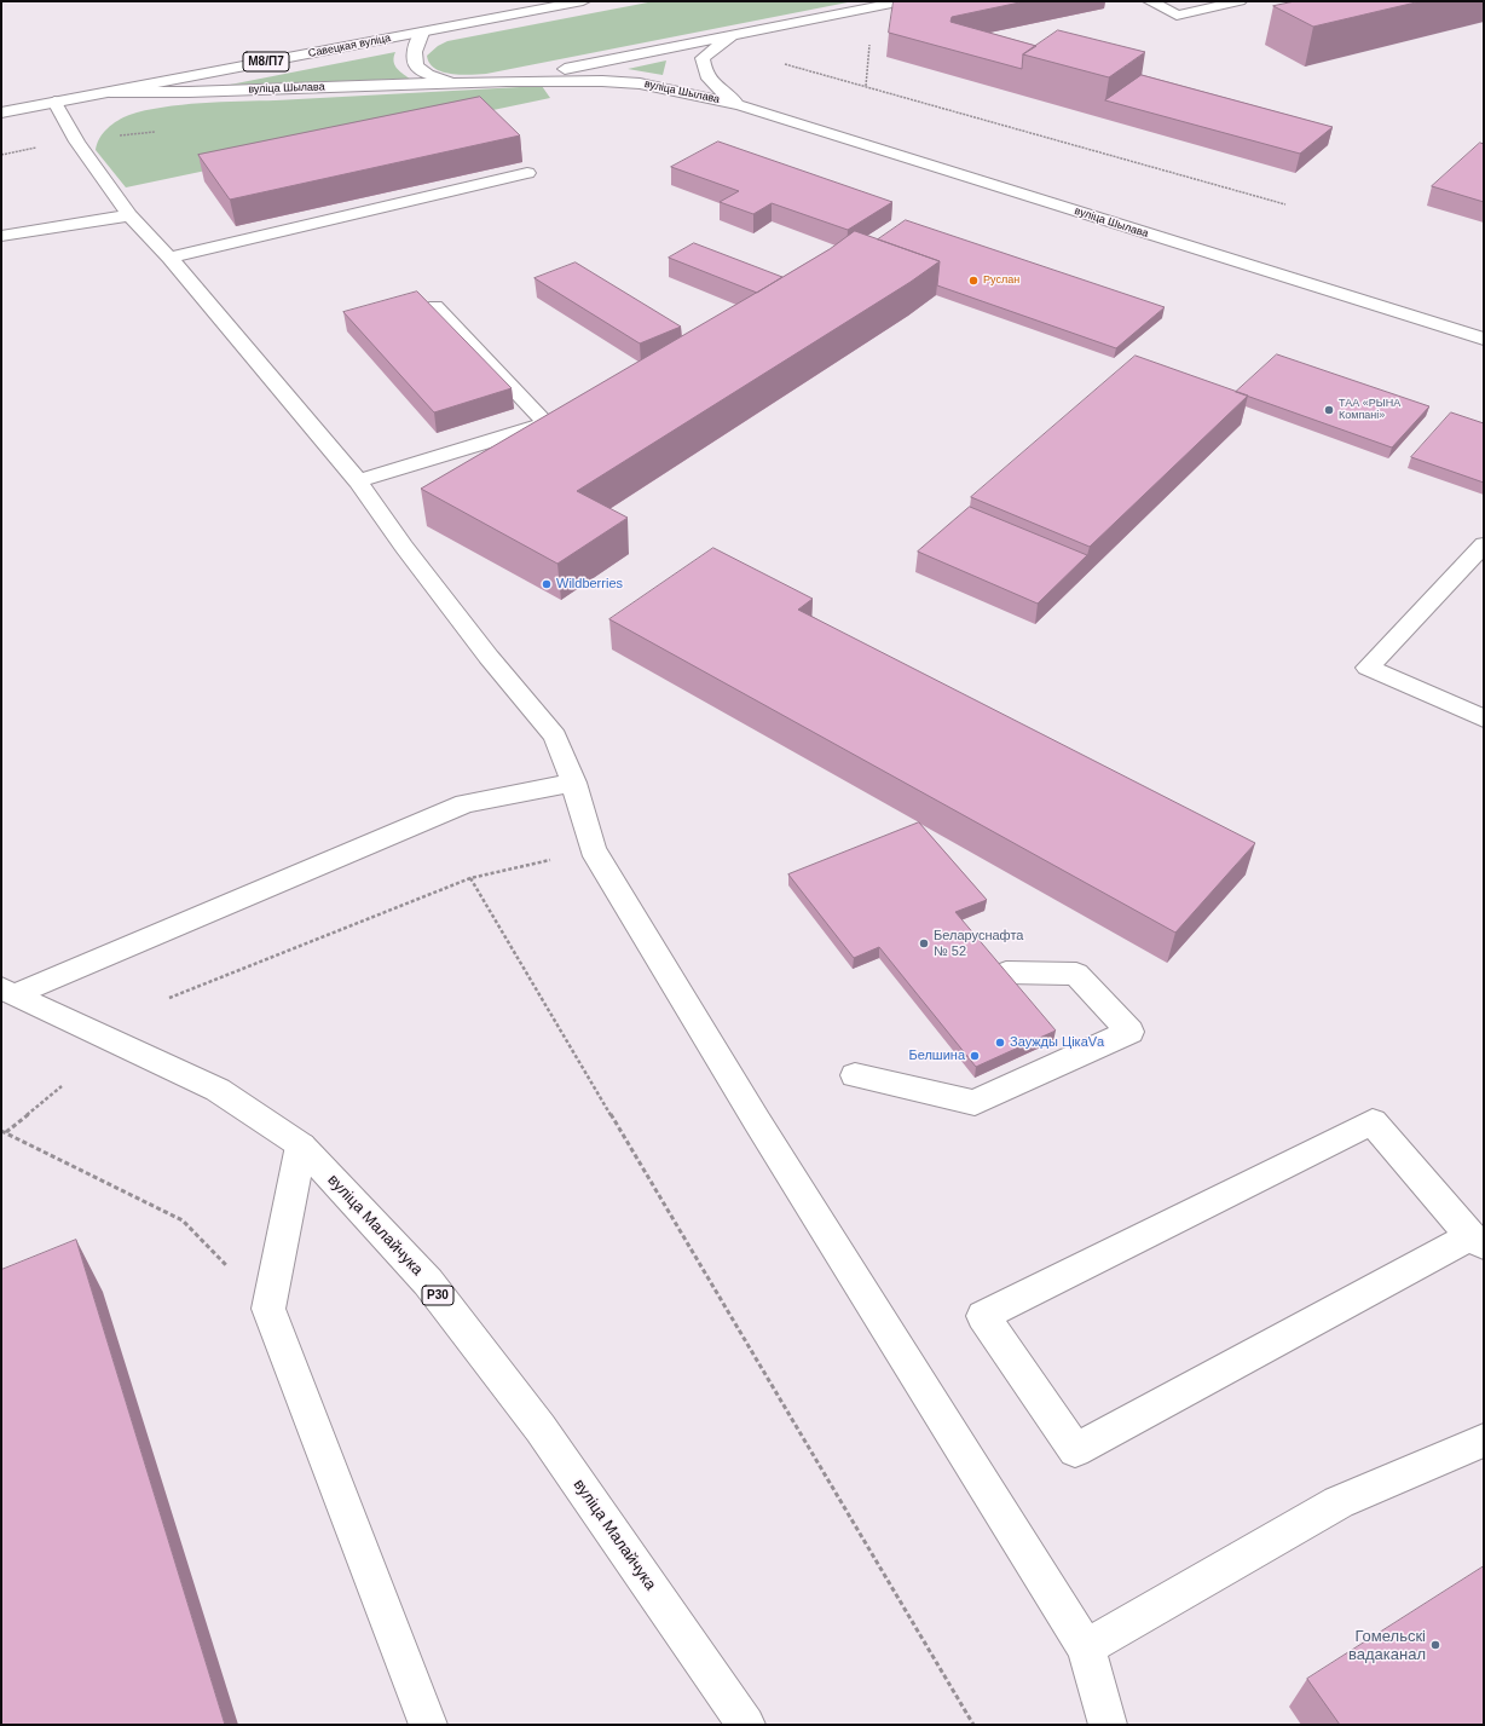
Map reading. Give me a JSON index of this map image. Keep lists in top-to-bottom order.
{
  "streets": {
    "street": [
      "Савецкая вуліца",
      "М8/П7",
      "вуліца Шылава",
      "вуліца Малайчука",
      "Р30"
    ]
  },
  "crossings": [
    ["Савецкая вуліца", "вуліца Шылава"]
  ],
  "places": [
    "Руслан",
    "ТАА «РЫНА Компані»",
    "Wildberries",
    "Беларуснафта № 52",
    "Заужды ЦікаVа",
    "Белшина",
    "Гомельскі вадаканал"
  ]
}
